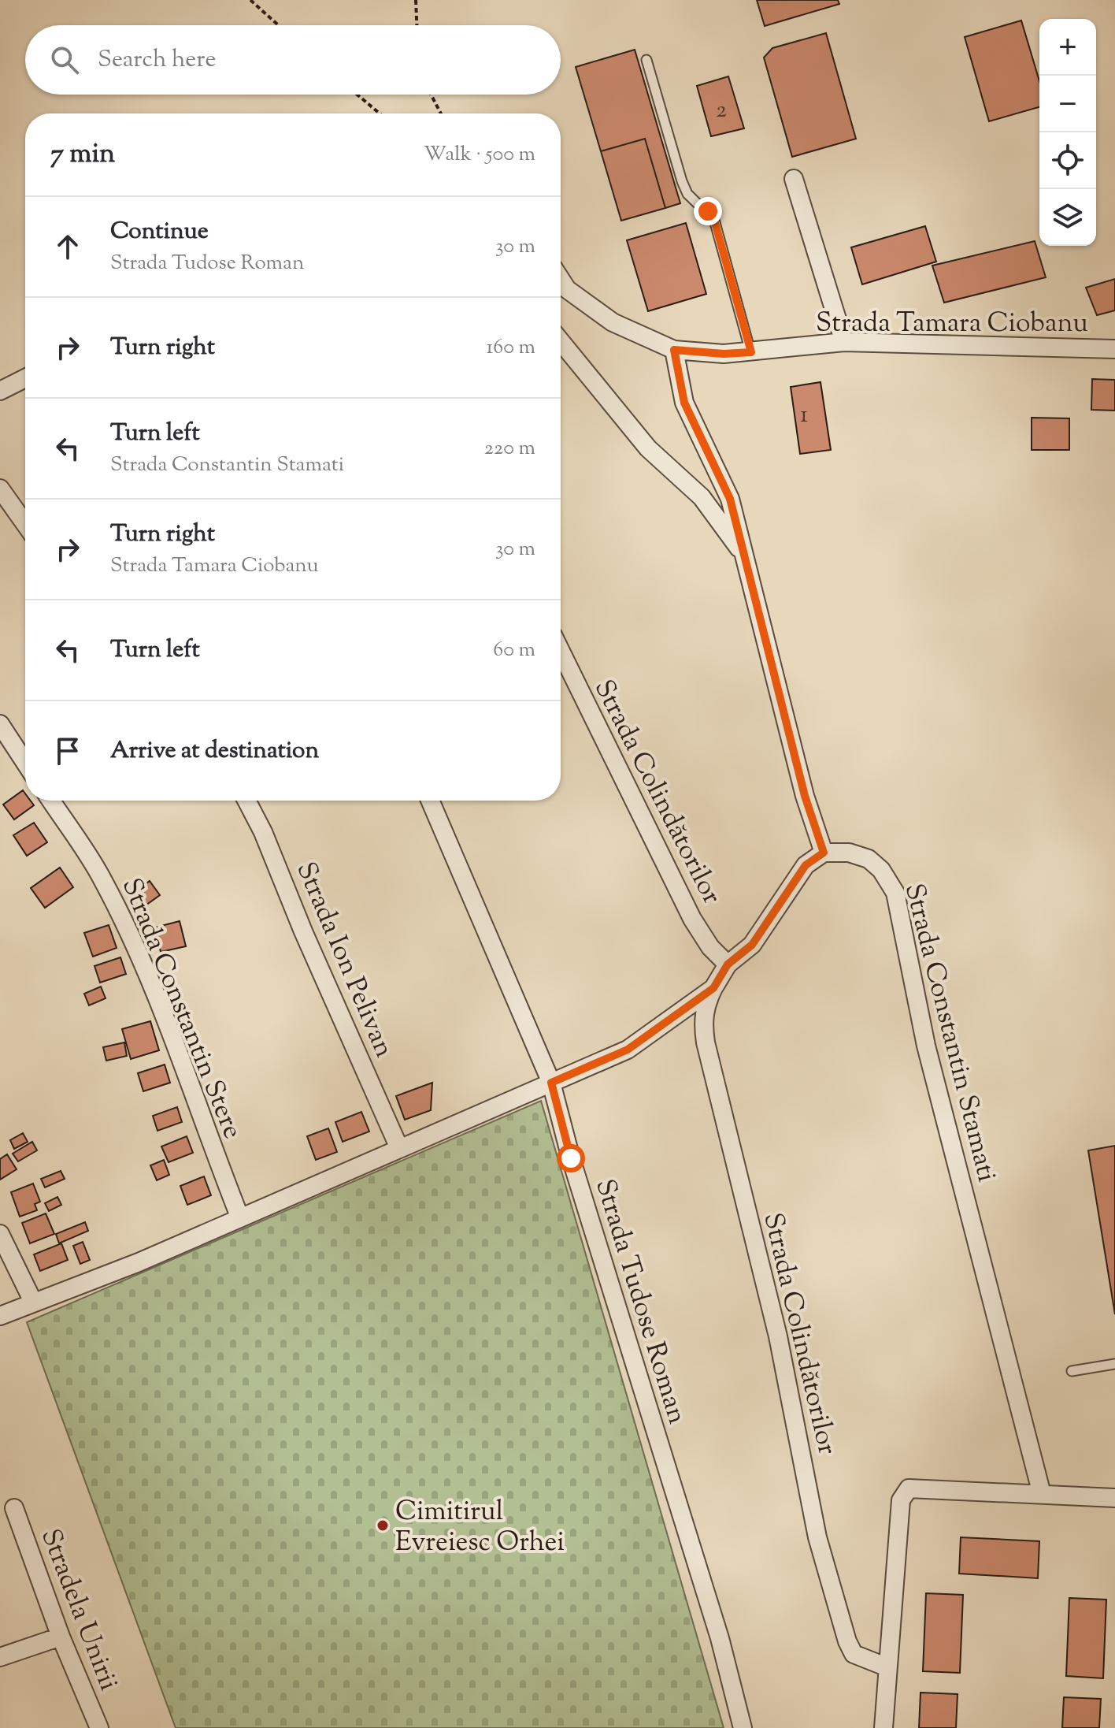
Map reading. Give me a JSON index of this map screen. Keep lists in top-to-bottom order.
{
  "streets": {
    "street": [
      "Strada Tamara Ciobanu",
      "Strada Colindătorilor",
      "Strada Ion Pelivan",
      "Strada Constantin Stere",
      "Strada Constantin Stamati",
      "Strada Tudose Roman",
      "Stradela Unirii"
    ]
  },
  "places": ["Cimitirul Evreiesc Orhei"],
  "house_numbers": ["2", "1"],
  "page": {
    "map_buttons": ["+", "−"],
    "search": "Search here",
    "heading": ["7 min", "Walk · 500 m"],
    "list": [
      ["Continue", "Strada Tudose Roman", "30 m"],
      ["Turn right", "160 m"],
      ["Turn left", "Strada Constantin Stamati", "220 m"],
      ["Turn right", "Strada Tamara Ciobanu", "30 m"],
      ["Turn left", "60 m"],
      "Arrive at destination"
    ]
  }
}
